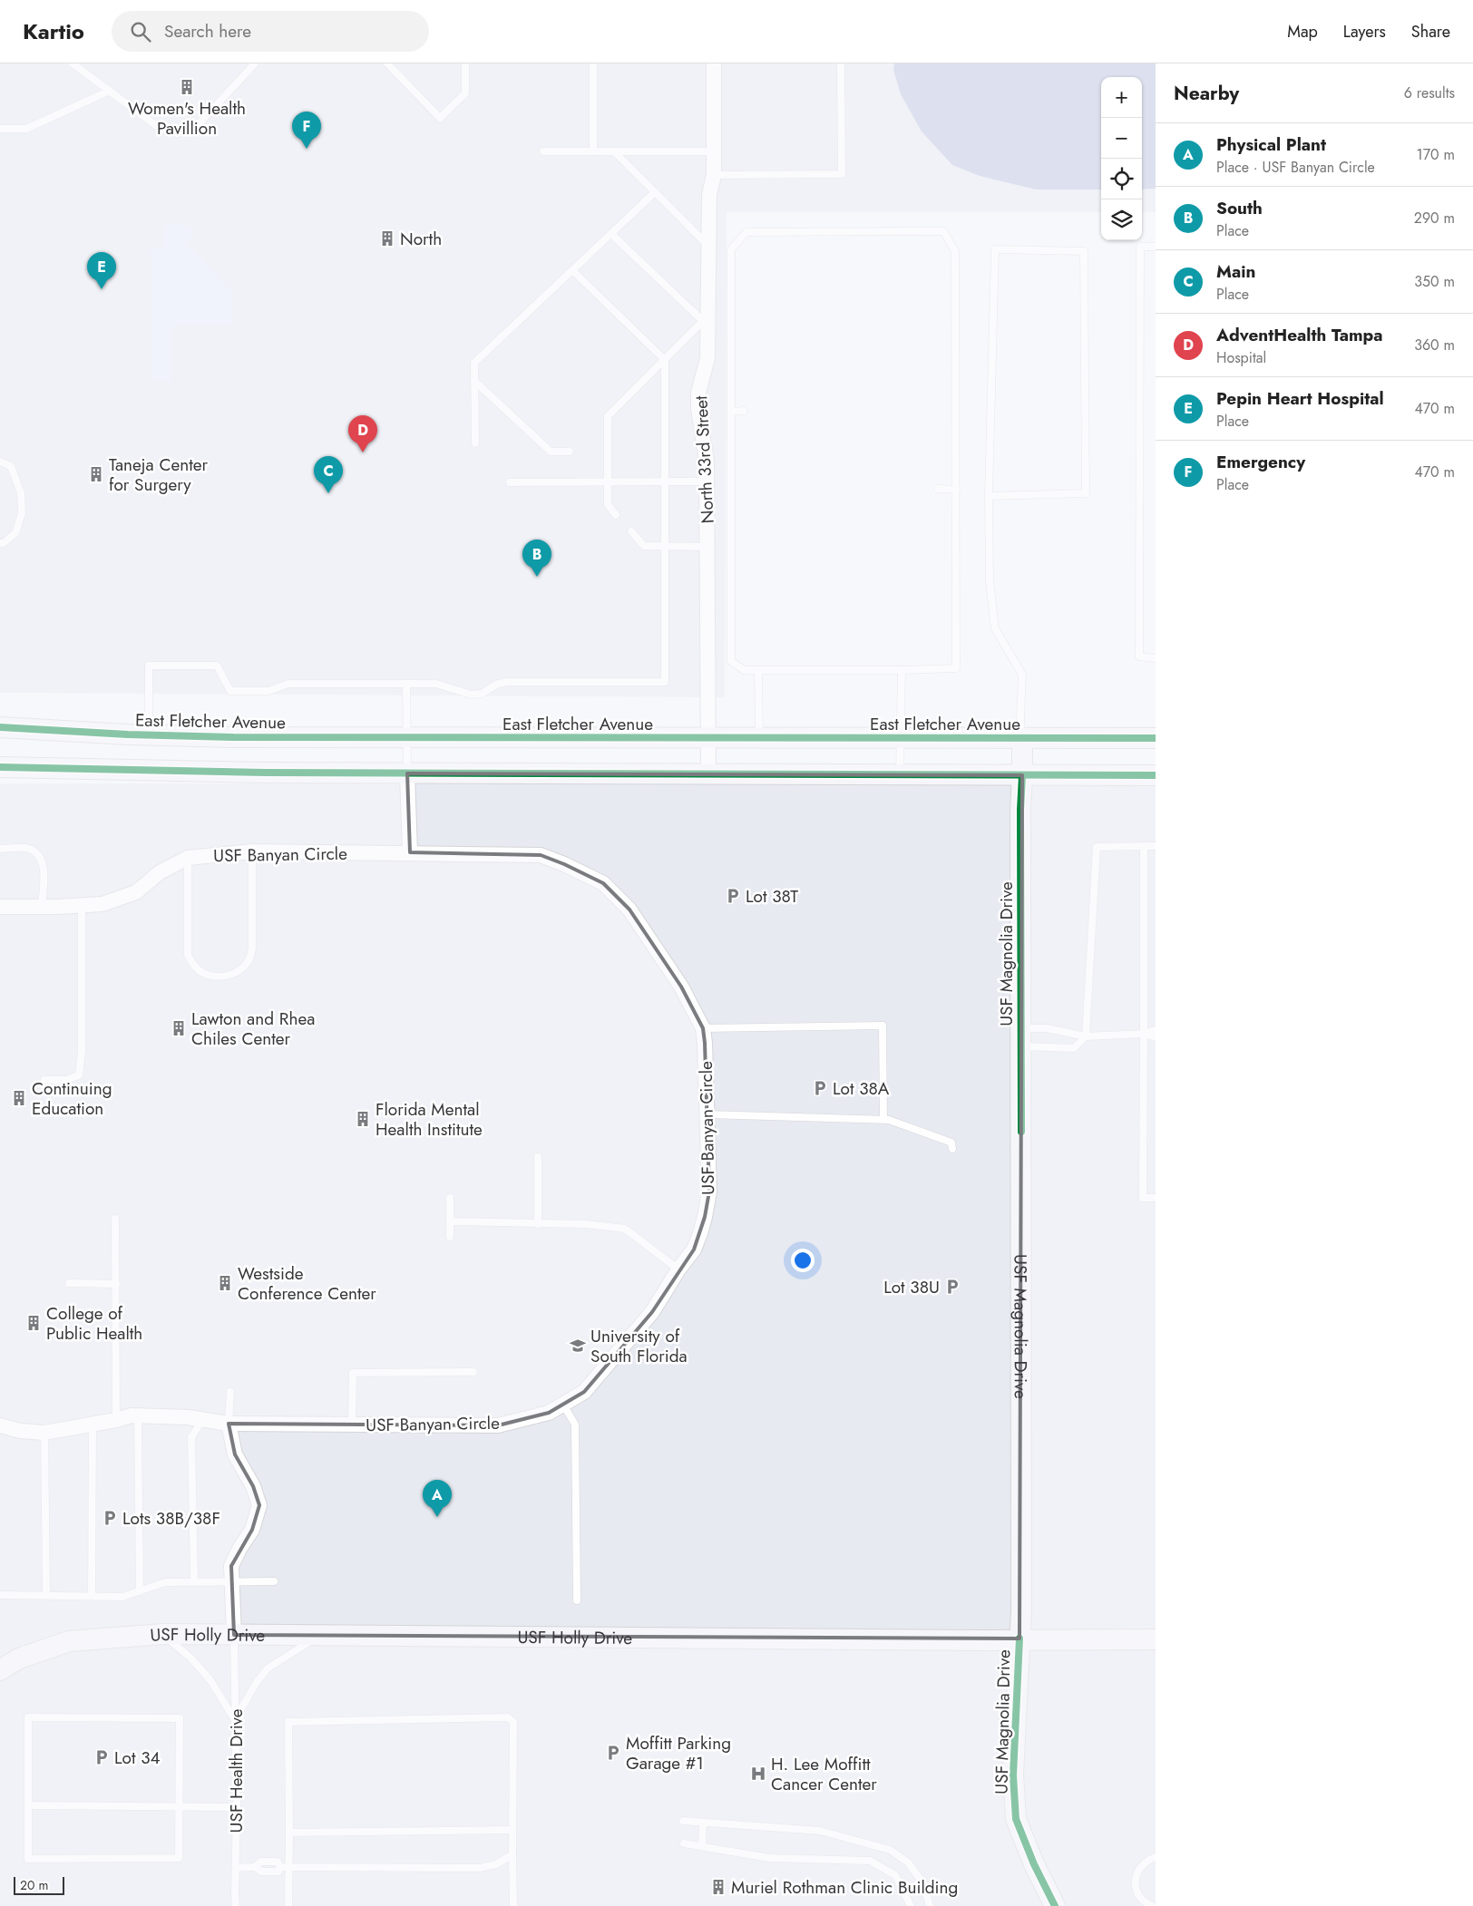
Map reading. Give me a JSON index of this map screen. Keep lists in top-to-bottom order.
{
  "streets": {
    "street": [
      "North 33rd Street",
      "East Fletcher Avenue",
      "USF Banyan Circle",
      "USF Magnolia Drive",
      "USF Holly Drive"
    ],
    "lane": ["USF Health Drive"]
  },
  "crossings": [
    ["North 33rd Street", "East Fletcher Avenue"],
    ["East Fletcher Avenue", "USF Magnolia Drive"],
    ["USF Magnolia Drive", "USF Holly Drive"],
    ["USF Holly Drive", "USF Health Drive"]
  ],
  "places": {
    "building": [
      "Women's Health Pavillion",
      "North",
      "Taneja Center for Surgery",
      "Lawton and Rhea Chiles Center",
      "Continuing Education",
      "Florida Mental Health Institute",
      "Westside Conference Center",
      "College of Public Health",
      "Muriel Rothman Clinic Building"
    ],
    "parking": [
      "Lot 38T",
      "Lot 38A",
      "Lot 38U",
      "Lots 38B/38F",
      "Moffitt Parking Garage #1",
      "Lot 34"
    ],
    "school or university": ["University of South Florida"],
    "hospital": ["H. Lee Moffitt Cancer Center"]
  },
  "scale_bar": "20 m",
  "page": {
    "header": "Kartio",
    "search": "Search here",
    "nav": ["Map", "Layers", "Share"],
    "heading": ["Nearby", "6 results"],
    "map_buttons": ["+", "−"],
    "pins": [
      "F",
      "E",
      "D",
      "C",
      "B",
      "A"
    ],
    "list": [
      {
        "mark": "A",
        "name": "Physical Plant",
        "note": "Place · USF Banyan Circle",
        "value": "170 m"
      },
      {
        "mark": "B",
        "name": "South",
        "note": "Place",
        "value": "290 m"
      },
      {
        "mark": "C",
        "name": "Main",
        "note": "Place",
        "value": "350 m"
      },
      {
        "mark": "D",
        "name": "AdventHealth Tampa",
        "note": "Hospital",
        "value": "360 m"
      },
      {
        "mark": "E",
        "name": "Pepin Heart Hospital",
        "note": "Place",
        "value": "470 m"
      },
      {
        "mark": "F",
        "name": "Emergency",
        "note": "Place",
        "value": "470 m"
      }
    ],
    "scale": "20 m"
  }
}
